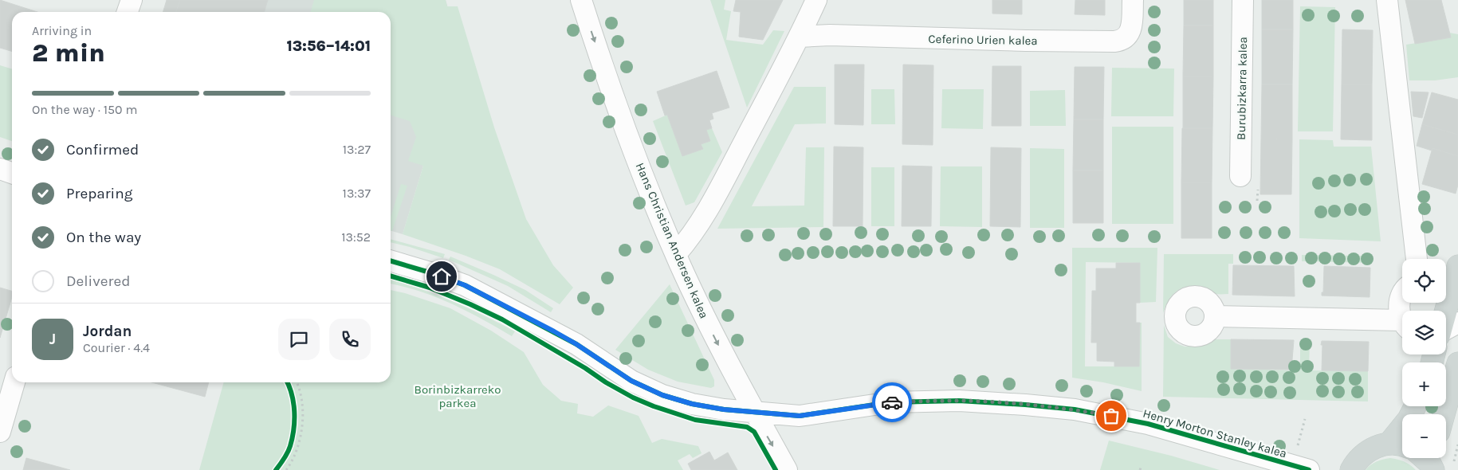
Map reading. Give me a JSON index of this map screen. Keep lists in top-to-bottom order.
{
  "streets": {
    "street": [
      "Ceferino Urien kalea",
      "Burubizkarra kalea",
      "Hans Christian Andersen kalea",
      "Henry Morton Stanley kalea"
    ]
  },
  "crossings": [
    ["Hans Christian Andersen kalea", "Henry Morton Stanley kalea"]
  ],
  "one_way": ["Hans Christian Andersen kalea"],
  "parks": ["Borinbizkarreko parkea"],
  "page": {
    "heading": ["2 min", "Arriving in", "13:56–14:01"],
    "panel": ["Jordan", "Courier · 4.4"],
    "bar": "On the way · 150 m",
    "list": [
      ["Confirmed", "13:27"],
      ["Preparing", "13:37"],
      ["On the way", "13:52"],
      "Delivered"
    ],
    "map_buttons": ["+", "−"],
    "round": "J"
  }
}
